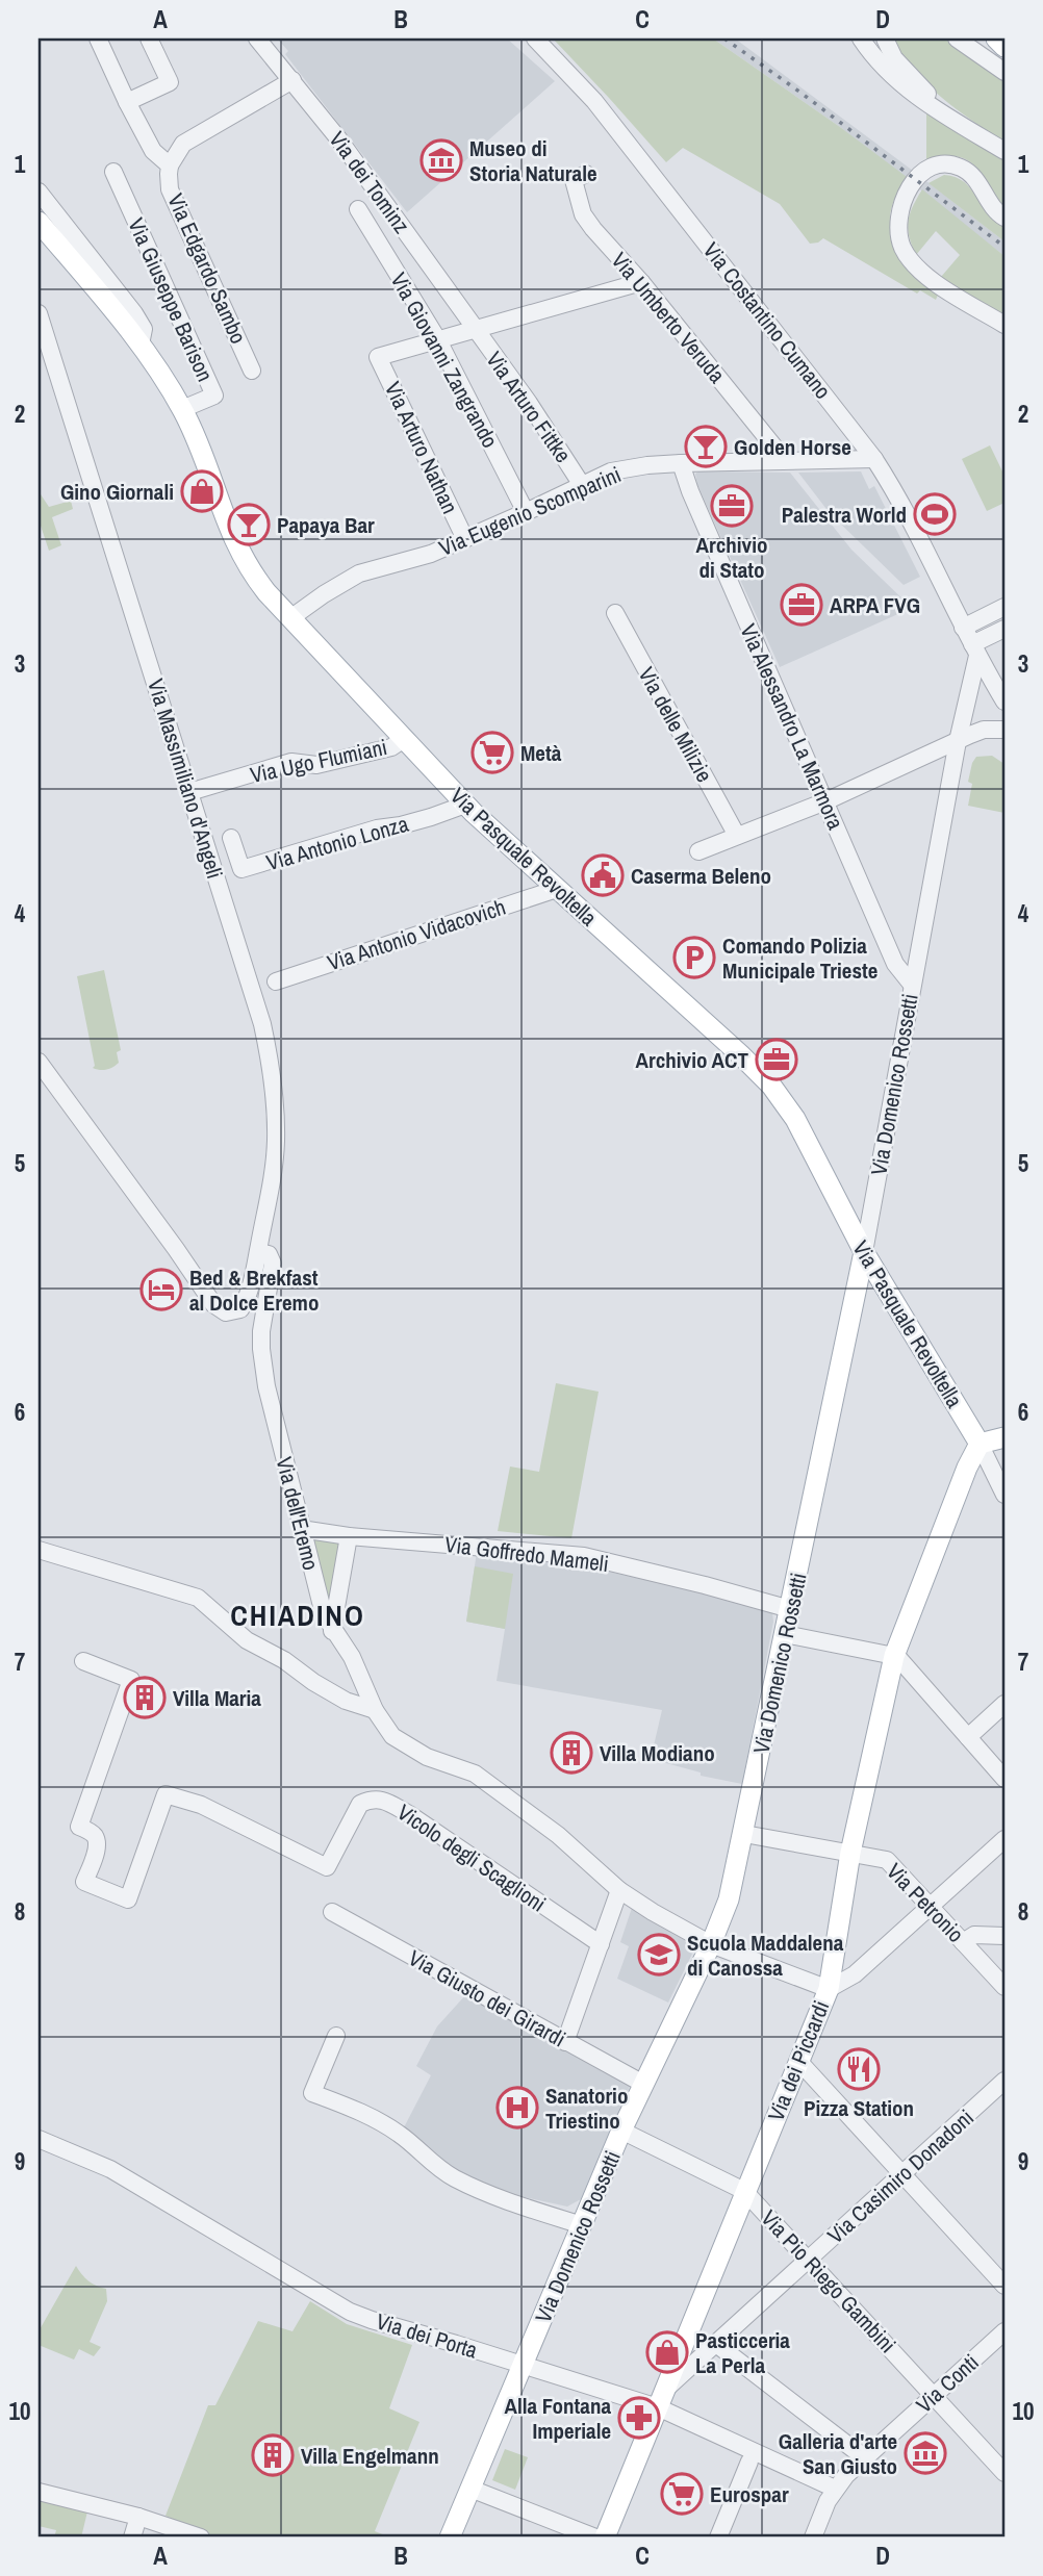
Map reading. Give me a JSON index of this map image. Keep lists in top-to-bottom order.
{
  "streets": {
    "main road": ["Via Pasquale Revoltella", "Via Domenico Rossetti", "Via dei Piccardi"],
    "street": [
      "Via dei Tominz",
      "Via Edgardo Sambo",
      "Via Giuseppe Barison",
      "Via Umberto Veruda",
      "Via Costantino Cumano",
      "Via Giovanni Zangrando",
      "Via Arturo Fittke",
      "Via Arturo Nathan",
      "Via Eugenio Scomparini",
      "Via delle Milizie",
      "Via Alessandro La Marmora",
      "Via Ugo Flumiani",
      "Via Massimiliano d'Angeli",
      "Via Antonio Lonza",
      "Via Antonio Vidacovich",
      "Via dell'Eremo",
      "Via Goffredo Mameli",
      "Vicolo degli Scaglioni",
      "Via Petronio",
      "Via Giusto dei Girardi",
      "Via Casimiro Donadoni",
      "Via Pio Riego Gambini",
      "Via dei Porta",
      "Via Conti"
    ]
  },
  "crossings": [
    ["Via dei Tominz", "Via Edgardo Sambo"],
    ["Via dei Tominz", "Via Arturo Fittke"],
    ["Via Giuseppe Barison", "Via Pasquale Revoltella"],
    ["Via Umberto Veruda", "Via Eugenio Scomparini"],
    ["Via Costantino Cumano", "Via Eugenio Scomparini"],
    ["Via Costantino Cumano", "Via Domenico Rossetti"],
    ["Via Giovanni Zangrando", "Via Arturo Nathan"],
    ["Via Giovanni Zangrando", "Via Eugenio Scomparini"],
    ["Via Arturo Fittke", "Via Eugenio Scomparini"],
    ["Via Arturo Nathan", "Via Eugenio Scomparini"],
    ["Via Eugenio Scomparini", "Via Alessandro La Marmora"],
    ["Via Eugenio Scomparini", "Via Pasquale Revoltella"],
    ["Via Alessandro La Marmora", "Via Domenico Rossetti"],
    ["Via Ugo Flumiani", "Via Massimiliano d'Angeli"],
    ["Via Ugo Flumiani", "Via Pasquale Revoltella"],
    ["Via Massimiliano d'Angeli", "Via dell'Eremo"],
    ["Via Antonio Lonza", "Via Pasquale Revoltella"],
    ["Via Pasquale Revoltella", "Via Antonio Vidacovich"],
    ["Via Pasquale Revoltella", "Via Domenico Rossetti"],
    ["Via Pasquale Revoltella", "Via dei Piccardi"],
    ["Via Domenico Rossetti", "Via dell'Eremo"],
    ["Via Domenico Rossetti", "Via Goffredo Mameli"],
    ["Via Domenico Rossetti", "Via Petronio"],
    ["Via Domenico Rossetti", "Via Giusto dei Girardi"],
    ["Via Domenico Rossetti", "Via Pio Riego Gambini"],
    ["Via Domenico Rossetti", "Via dei Porta"],
    ["Via dell'Eremo", "Via Goffredo Mameli"],
    ["Via dell'Eremo", "Via dei Piccardi"],
    ["Via Petronio", "Via dei Piccardi"],
    ["Via dei Piccardi", "Via Casimiro Donadoni"],
    ["Via dei Piccardi", "Via Pio Riego Gambini"],
    ["Via dei Piccardi", "Via dei Porta"],
    ["Via Casimiro Donadoni", "Via Pio Riego Gambini"],
    ["Via Casimiro Donadoni", "Via dei Porta"],
    ["Via Pio Riego Gambini", "Via Conti"],
    ["Via dei Porta", "Via Conti"]
  ],
  "districts": ["CHIADINO"],
  "places": {
    "museum": ["Museo di Storia Naturale", "Galleria d'arte San Giusto"],
    "bar": ["Golden Horse", "Papaya Bar"],
    "shop": ["Gino Giornali", "Pasticceria La Perla"],
    "office": ["Archivio di Stato", "ARPA FVG", "Archivio ACT"],
    "sports": ["Palestra World"],
    "supermarket": ["Metà", "Eurospar"],
    "public building": ["Caserma Beleno"],
    "parking": ["Comando Polizia Municipale Trieste"],
    "hotel": ["Bed & Brekfast al Dolce Eremo"],
    "building": ["Villa Maria", "Villa Modiano", "Villa Engelmann"],
    "school or university": ["Scuola Maddalena di Canossa"],
    "restaurant": ["Pizza Station"],
    "hospital": ["Sanatorio Triestino"],
    "pharmacy": ["Alla Fontana Imperiale"]
  },
  "grid": {
    "columns": [
      "A",
      "B",
      "C",
      "D"
    ],
    "rows": [
      "1",
      "2",
      "3",
      "4",
      "5",
      "6",
      "7",
      "8",
      "9",
      "10"
    ]
  }
}
